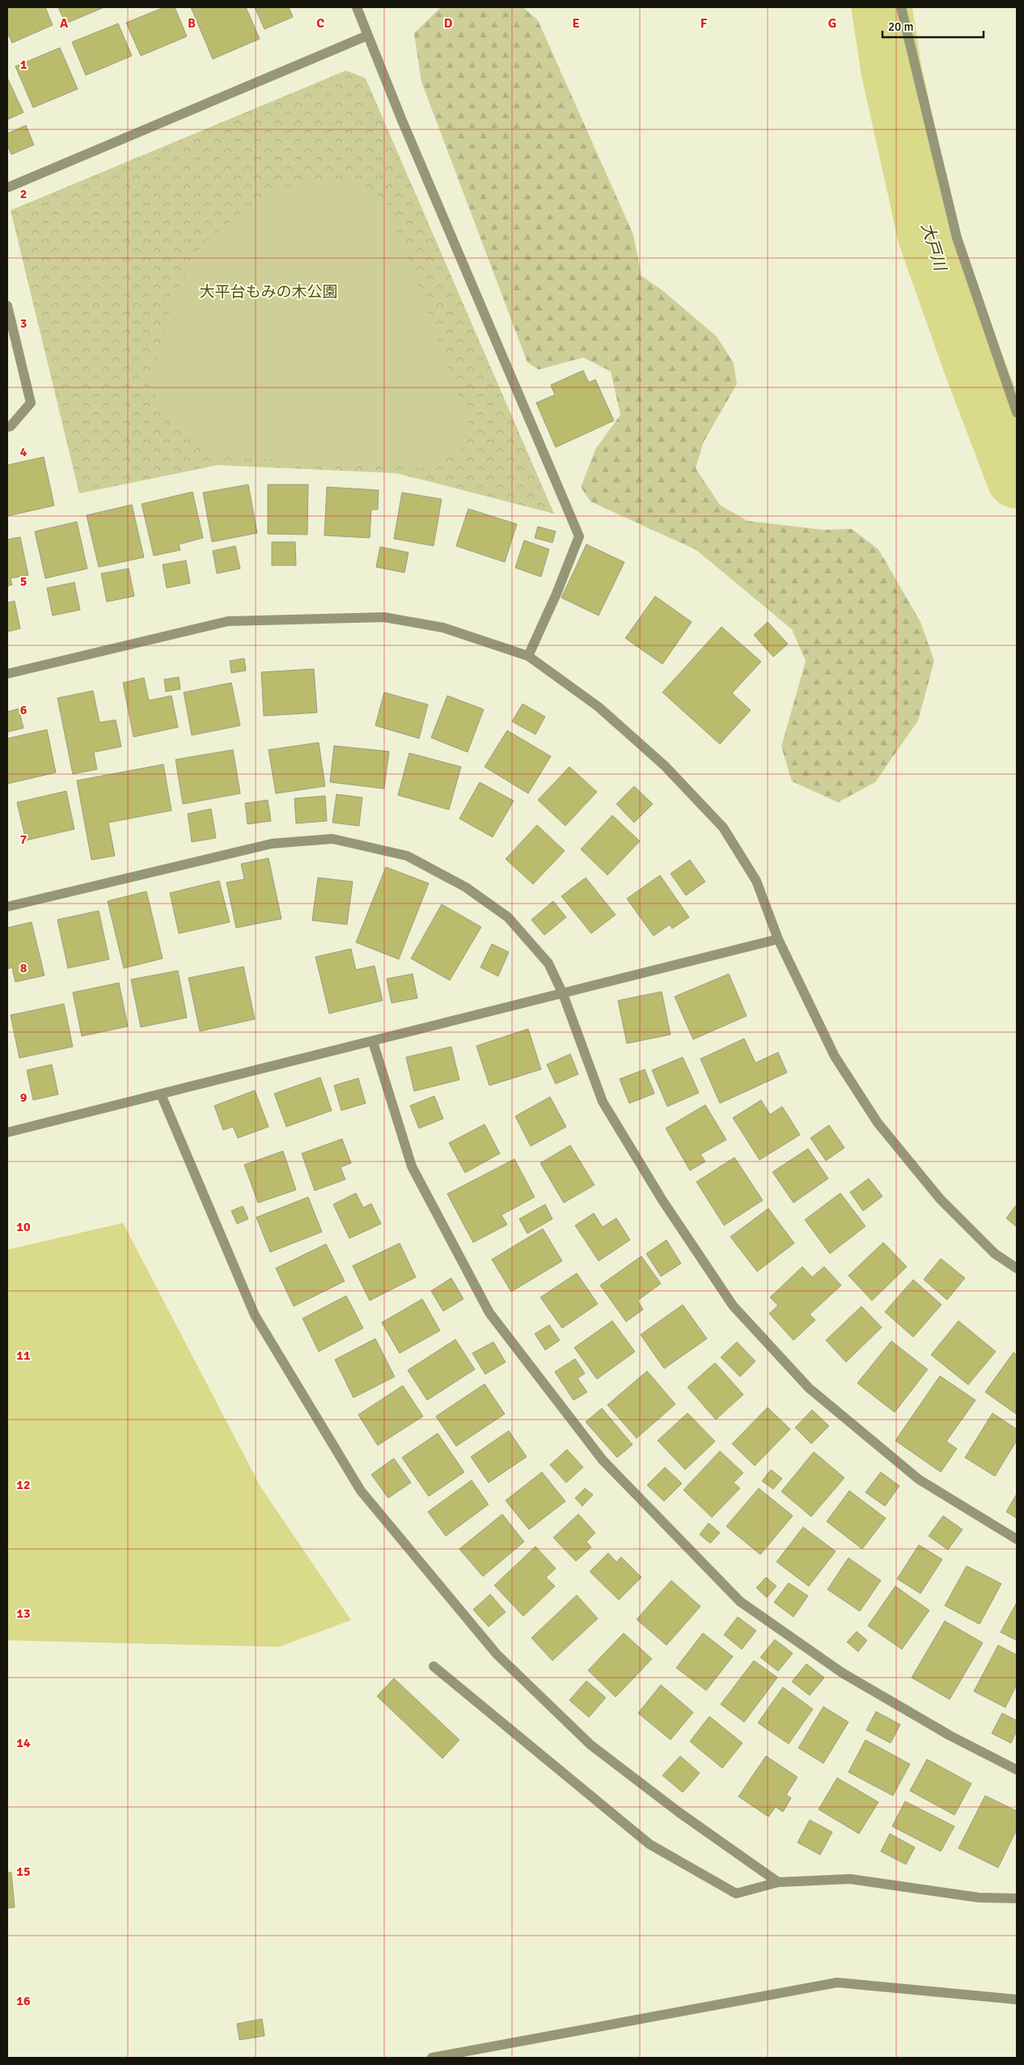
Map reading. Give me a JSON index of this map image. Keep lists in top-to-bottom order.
{
  "water": ["大戸川"],
  "parks": ["大平台もみの木公園"],
  "scale_bar": "20 m",
  "grid": {
    "columns": [
      "A",
      "B",
      "C",
      "D",
      "E",
      "F",
      "G"
    ],
    "rows": [
      "1",
      "2",
      "3",
      "4",
      "5",
      "6",
      "7",
      "8",
      "9",
      "10",
      "11",
      "12",
      "13",
      "14",
      "15",
      "16"
    ]
  }
}
